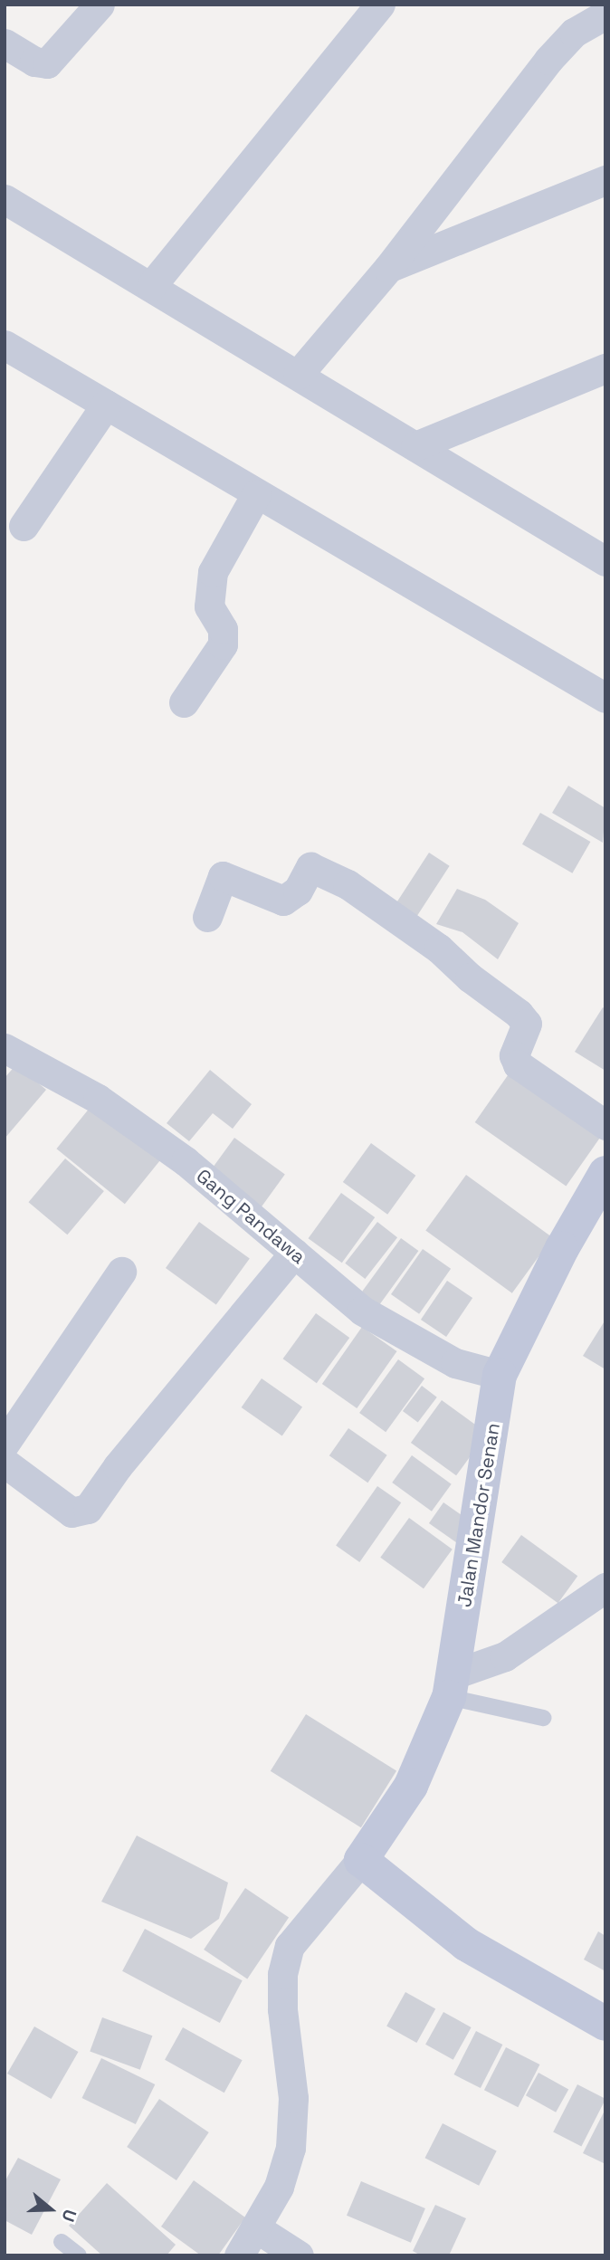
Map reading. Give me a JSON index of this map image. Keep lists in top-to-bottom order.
{
  "streets": {
    "street": ["Gang Pandawa", "Jalan Mandor Senan"]
  },
  "crossings": [
    ["Gang Pandawa", "Jalan Mandor Senan"]
  ],
  "north": "right"
}
